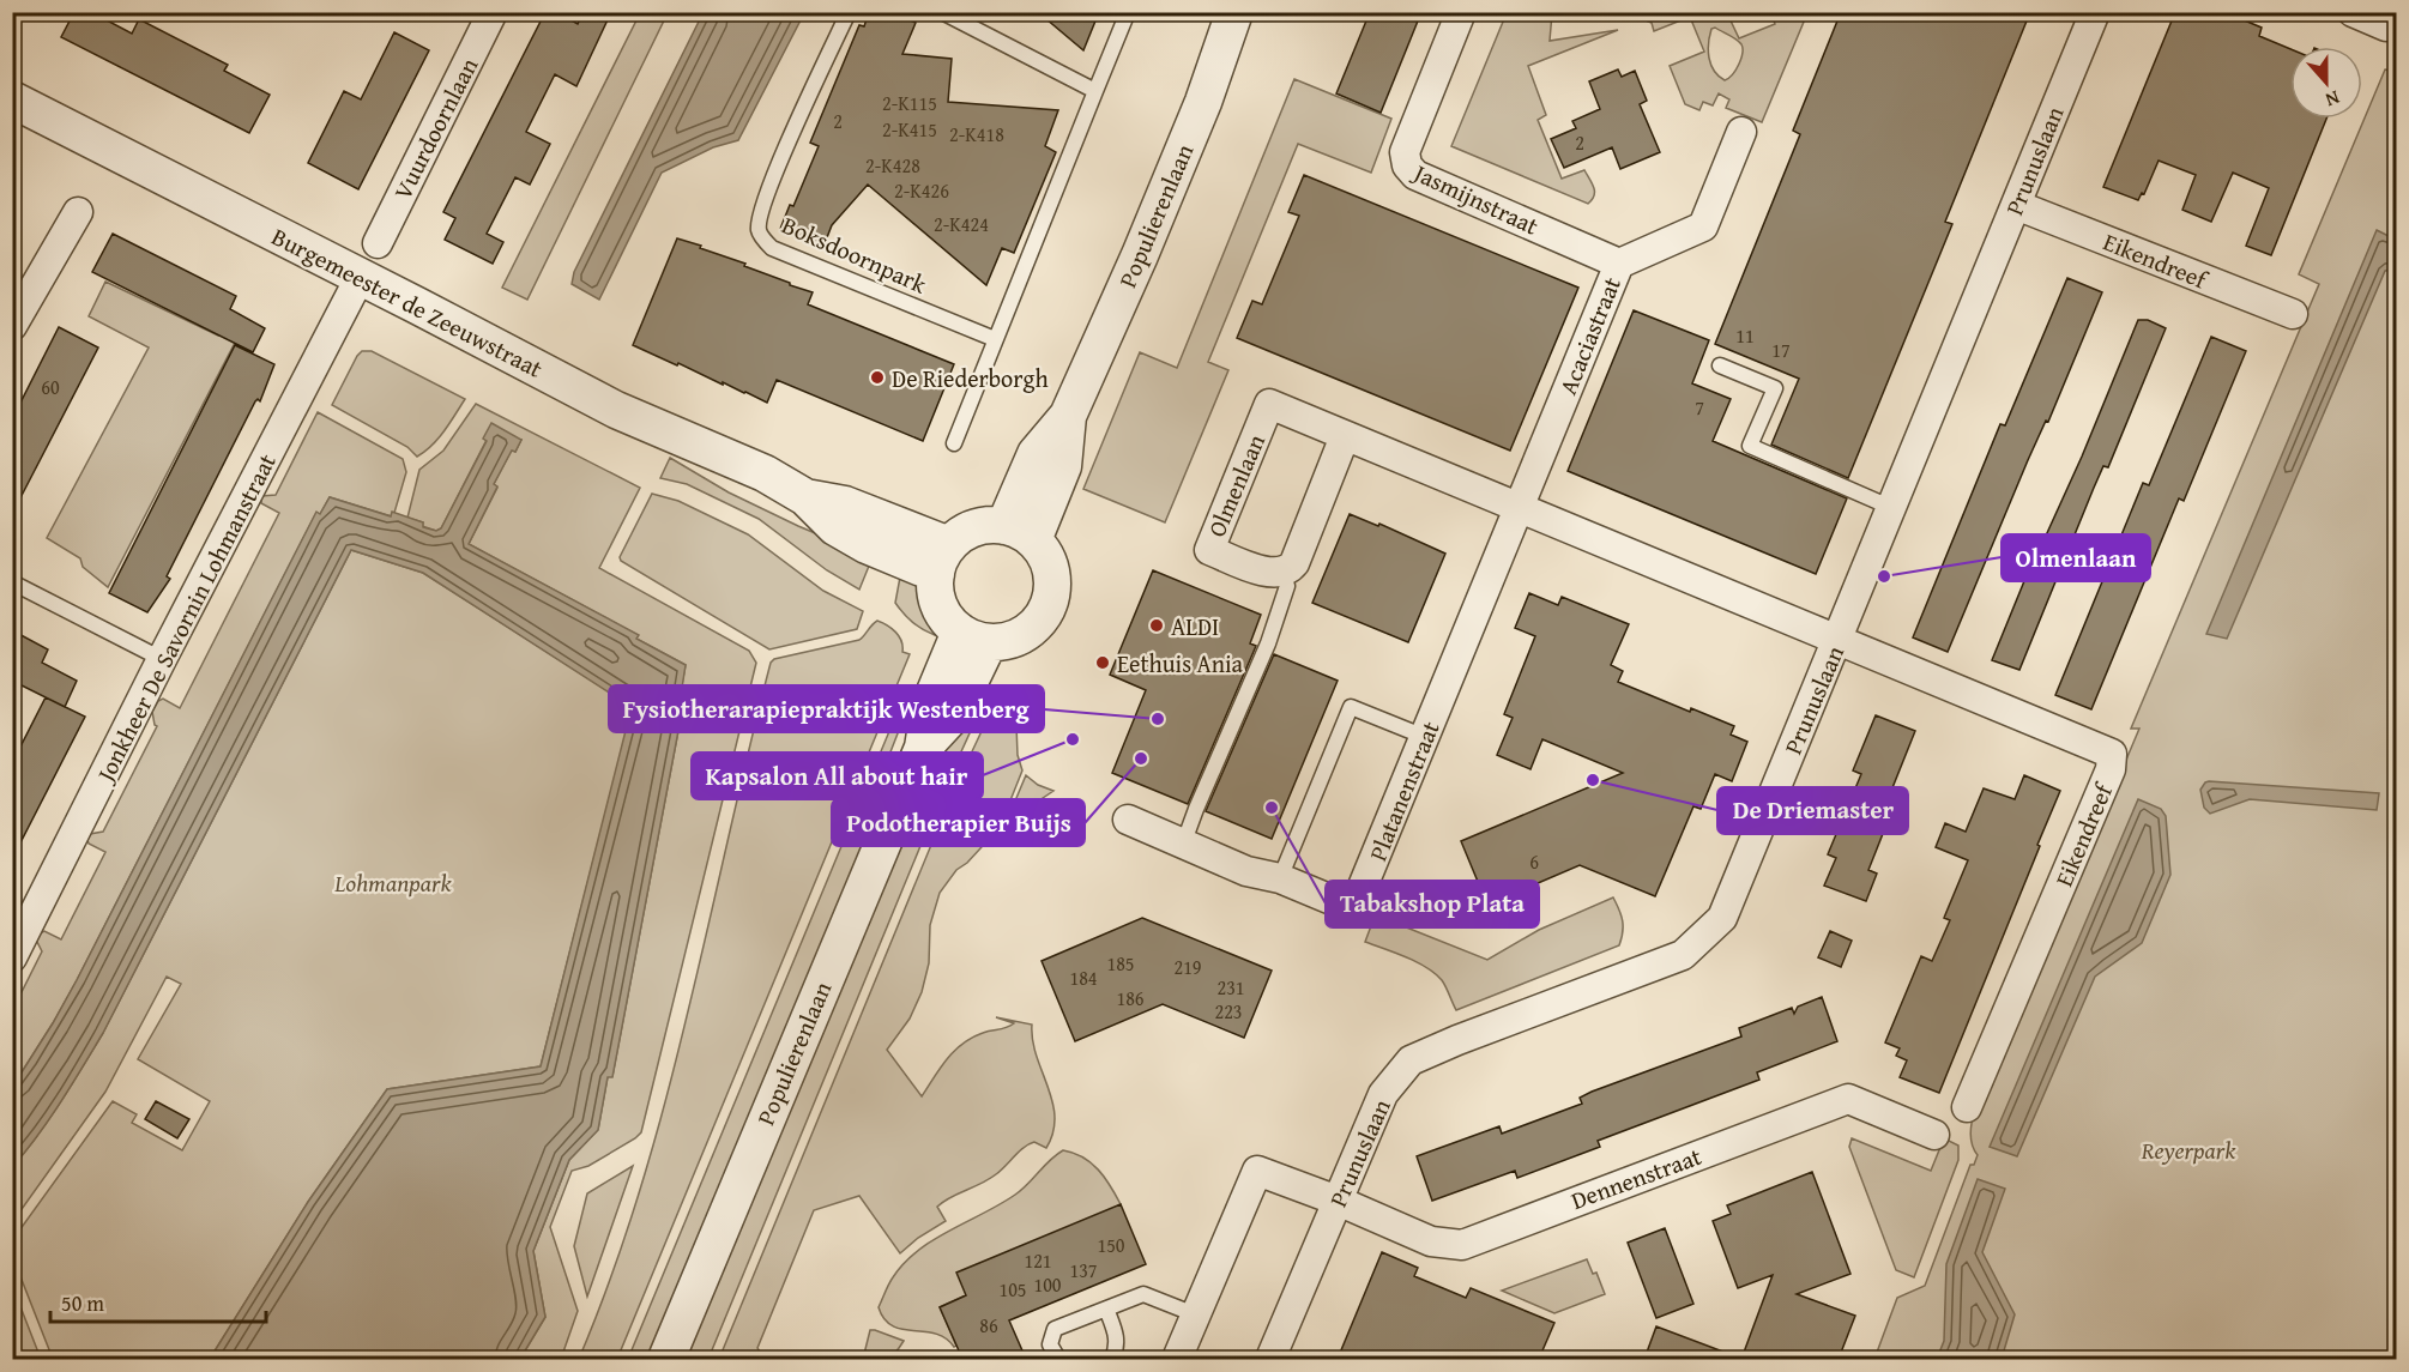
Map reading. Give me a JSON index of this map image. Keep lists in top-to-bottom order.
{
  "streets": {
    "street": [
      "Vuurdoornlaan",
      "Prunuslaan",
      "Jasmijnstraat",
      "Populierenlaan",
      "Eikendreef",
      "Burgemeester de Zeeuwstraat",
      "Acaciastraat",
      "Olmenlaan",
      "Jonkheer De Savornin Lohmanstraat",
      "Platanenstraat",
      "Dennenstraat"
    ],
    "lane": ["Boksdoornpark"]
  },
  "crossings": [
    ["Prunuslaan", "Eikendreef"],
    ["Prunuslaan", "Olmenlaan"],
    ["Prunuslaan", "Dennenstraat"],
    ["Jasmijnstraat", "Acaciastraat"],
    ["Populierenlaan", "Burgemeester de Zeeuwstraat"],
    ["Eikendreef", "Olmenlaan"],
    ["Burgemeester de Zeeuwstraat", "Jonkheer De Savornin Lohmanstraat"],
    ["Acaciastraat", "Olmenlaan"],
    ["Acaciastraat", "Platanenstraat"],
    ["Olmenlaan", "Platanenstraat"]
  ],
  "parks": ["Lohmanpark", "Reyerpark"],
  "places": [
    "De Riederborgh",
    "Olmenlaan",
    "ALDI",
    "Eethuis Ania",
    "Fysiotherarapiepraktijk Westenberg",
    "Kapsalon All about hair",
    "Podotherapier Buijs",
    "De Driemaster",
    "Tabakshop Plata"
  ],
  "house_numbers": [
    "2-K115",
    "2",
    "2-K415",
    "2-K418",
    "2",
    "2-K428",
    "2-K426",
    "2-K424",
    "11",
    "17",
    "60",
    "7",
    "6",
    "185",
    "219",
    "184",
    "231",
    "186",
    "223",
    "150",
    "121",
    "137",
    "100",
    "105",
    "86"
  ],
  "scale_bar": "50 m",
  "north": "bottom"
}
